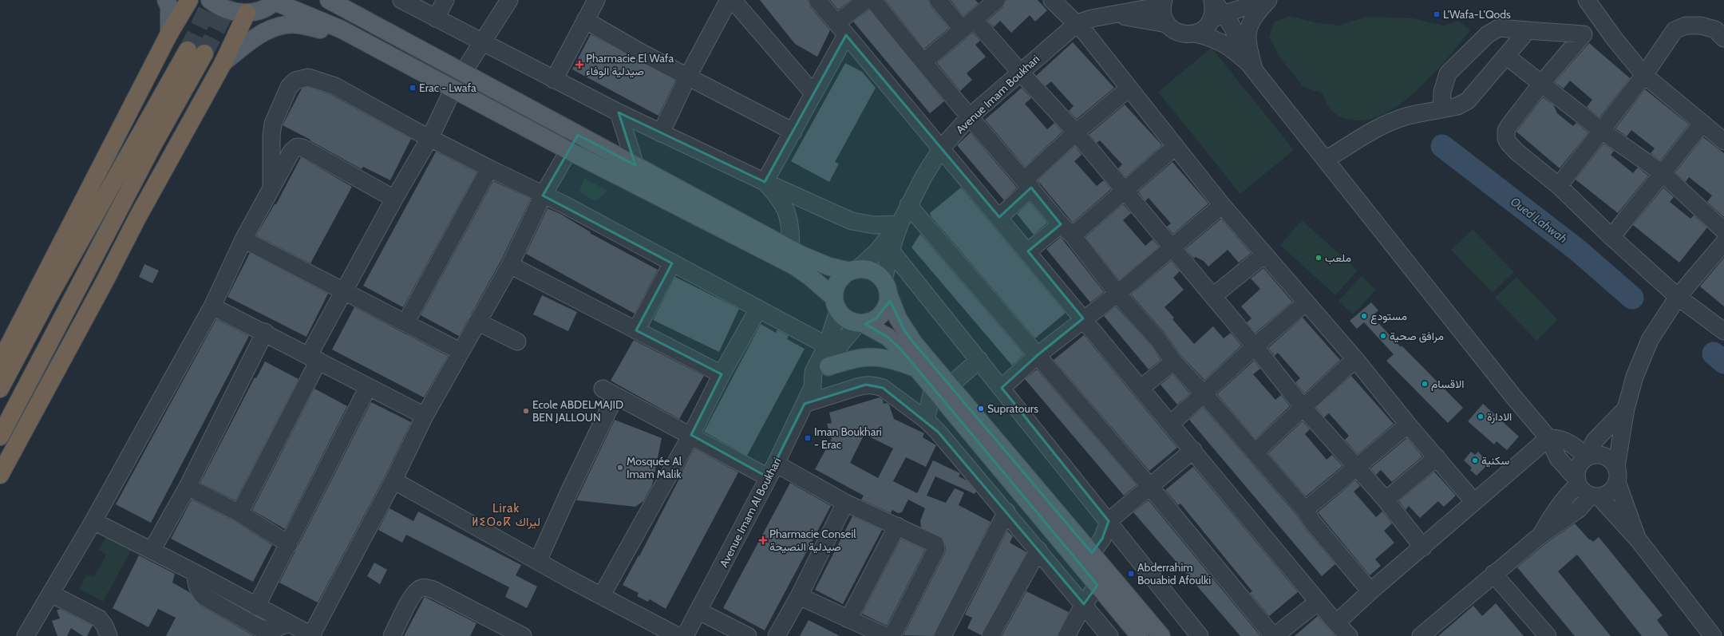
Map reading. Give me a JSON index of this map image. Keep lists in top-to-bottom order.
{
  "streets": {
    "street": ["Avenue Imam Boukhari", "Avenue Imam Al Boukhari"]
  },
  "crossings": [
    ["Avenue Imam Boukhari", "Avenue Imam Al Boukhari"]
  ],
  "districts": ["Lirak ⵍⵉⵔⴰⴽ ليراك"],
  "water": ["Oued Lahwah"],
  "places": {
    "transit": [
      "L'Wafa-L'Qods",
      "Erac - Lwafa",
      "Iman Boukhari - Erac",
      "Abderrahim Bouabid Afoulki"
    ],
    "health": ["Pharmacie El Wafa صيدلية الوفاء", "Pharmacie Conseil صيدلية النصيحة"],
    "other": [
      "ملعب",
      "مستودع",
      "مرافق صحية",
      "الاقسام",
      "Supratours",
      "Ecole ABDELMAJID BEN JALLOUN",
      "الادارة",
      "سكنية",
      "Mosquée Al Imam Malik"
    ]
  }
}
